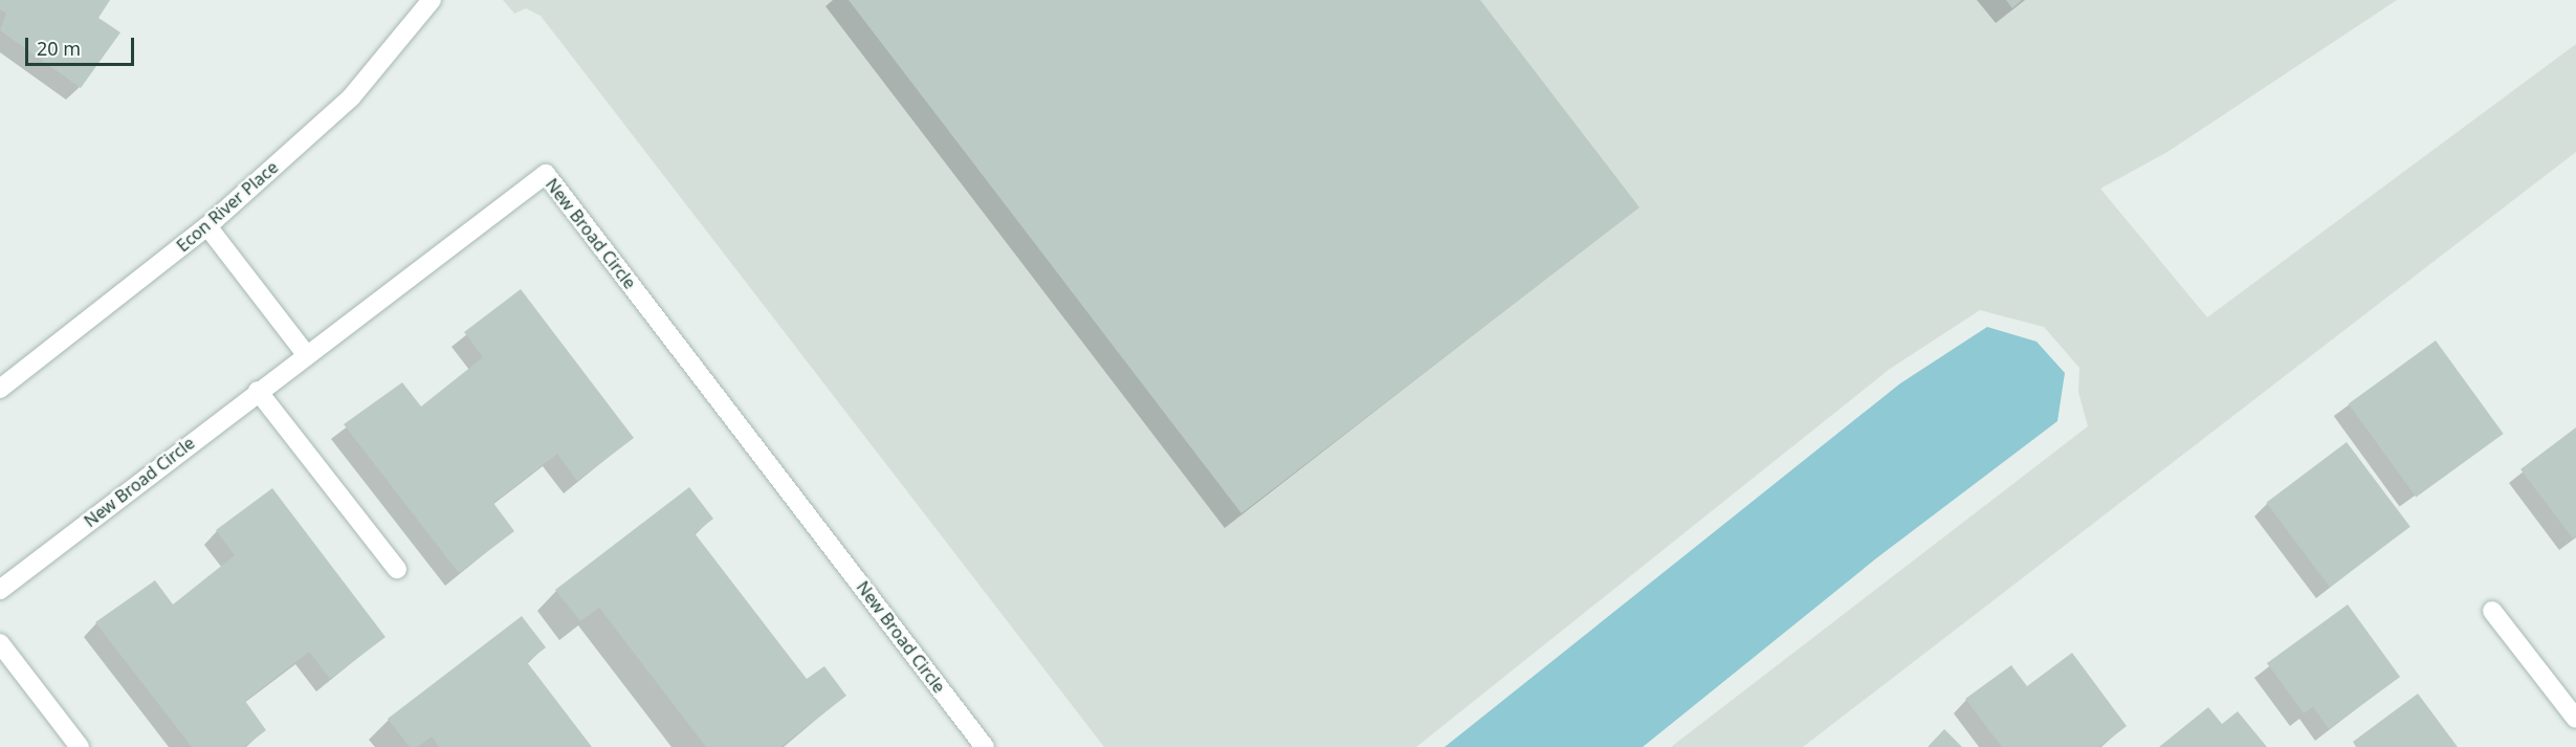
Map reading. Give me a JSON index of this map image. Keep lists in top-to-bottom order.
{
  "streets": {
    "street": ["Econ River Place", "New Broad Circle"]
  },
  "scale_bar": "20 m"
}
